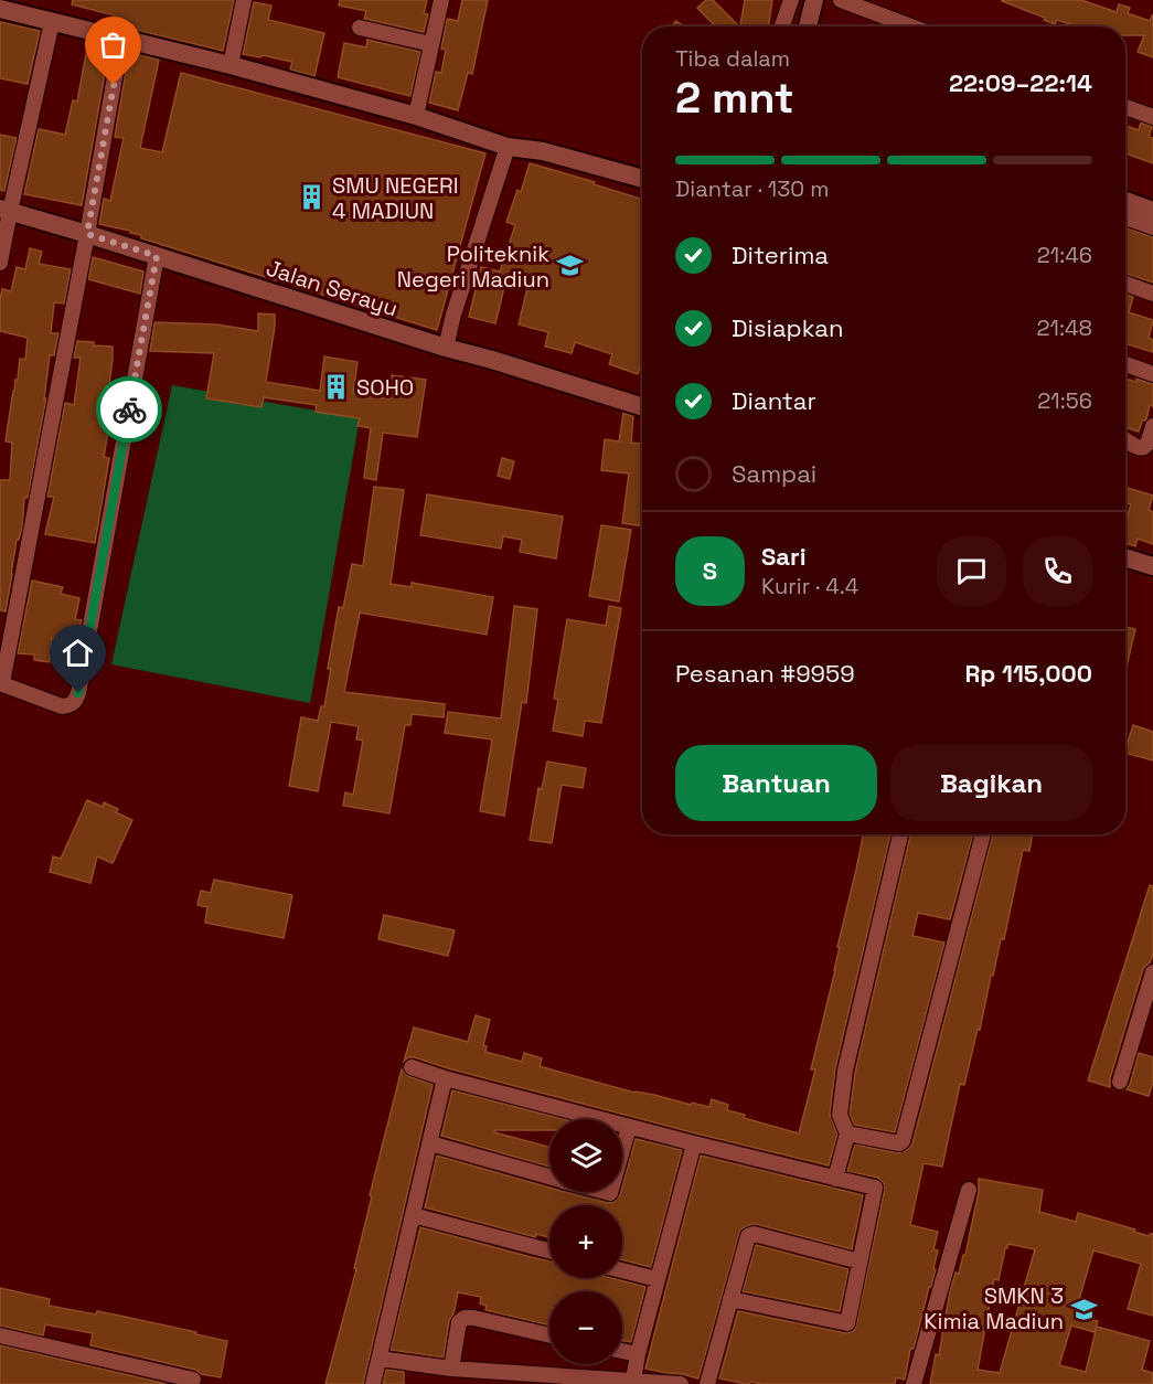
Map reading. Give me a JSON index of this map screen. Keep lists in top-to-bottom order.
{
  "streets": {
    "street": ["Jalan Serayu"]
  },
  "places": {
    "building": ["SMU NEGERI 4 MADIUN", "SOHO"],
    "school or university": ["Politeknik Negeri Madiun", "SMKN 3 Kimia Madiun"]
  },
  "page": {
    "heading": ["2 mnt", "Tiba dalam", "22:09–22:14"],
    "panel": [
      "Sari",
      "Kurir · 4.4",
      "Pesanan #9959",
      "Rp 115,000"
    ],
    "bar": "Diantar · 130 m",
    "list": [
      ["Diterima", "21:46"],
      ["Disiapkan", "21:48"],
      ["Diantar", "21:56"],
      "Sampai"
    ],
    "round": "S",
    "buttons": ["Bantuan", "Bagikan"],
    "map_buttons": ["+", "−"]
  }
}
